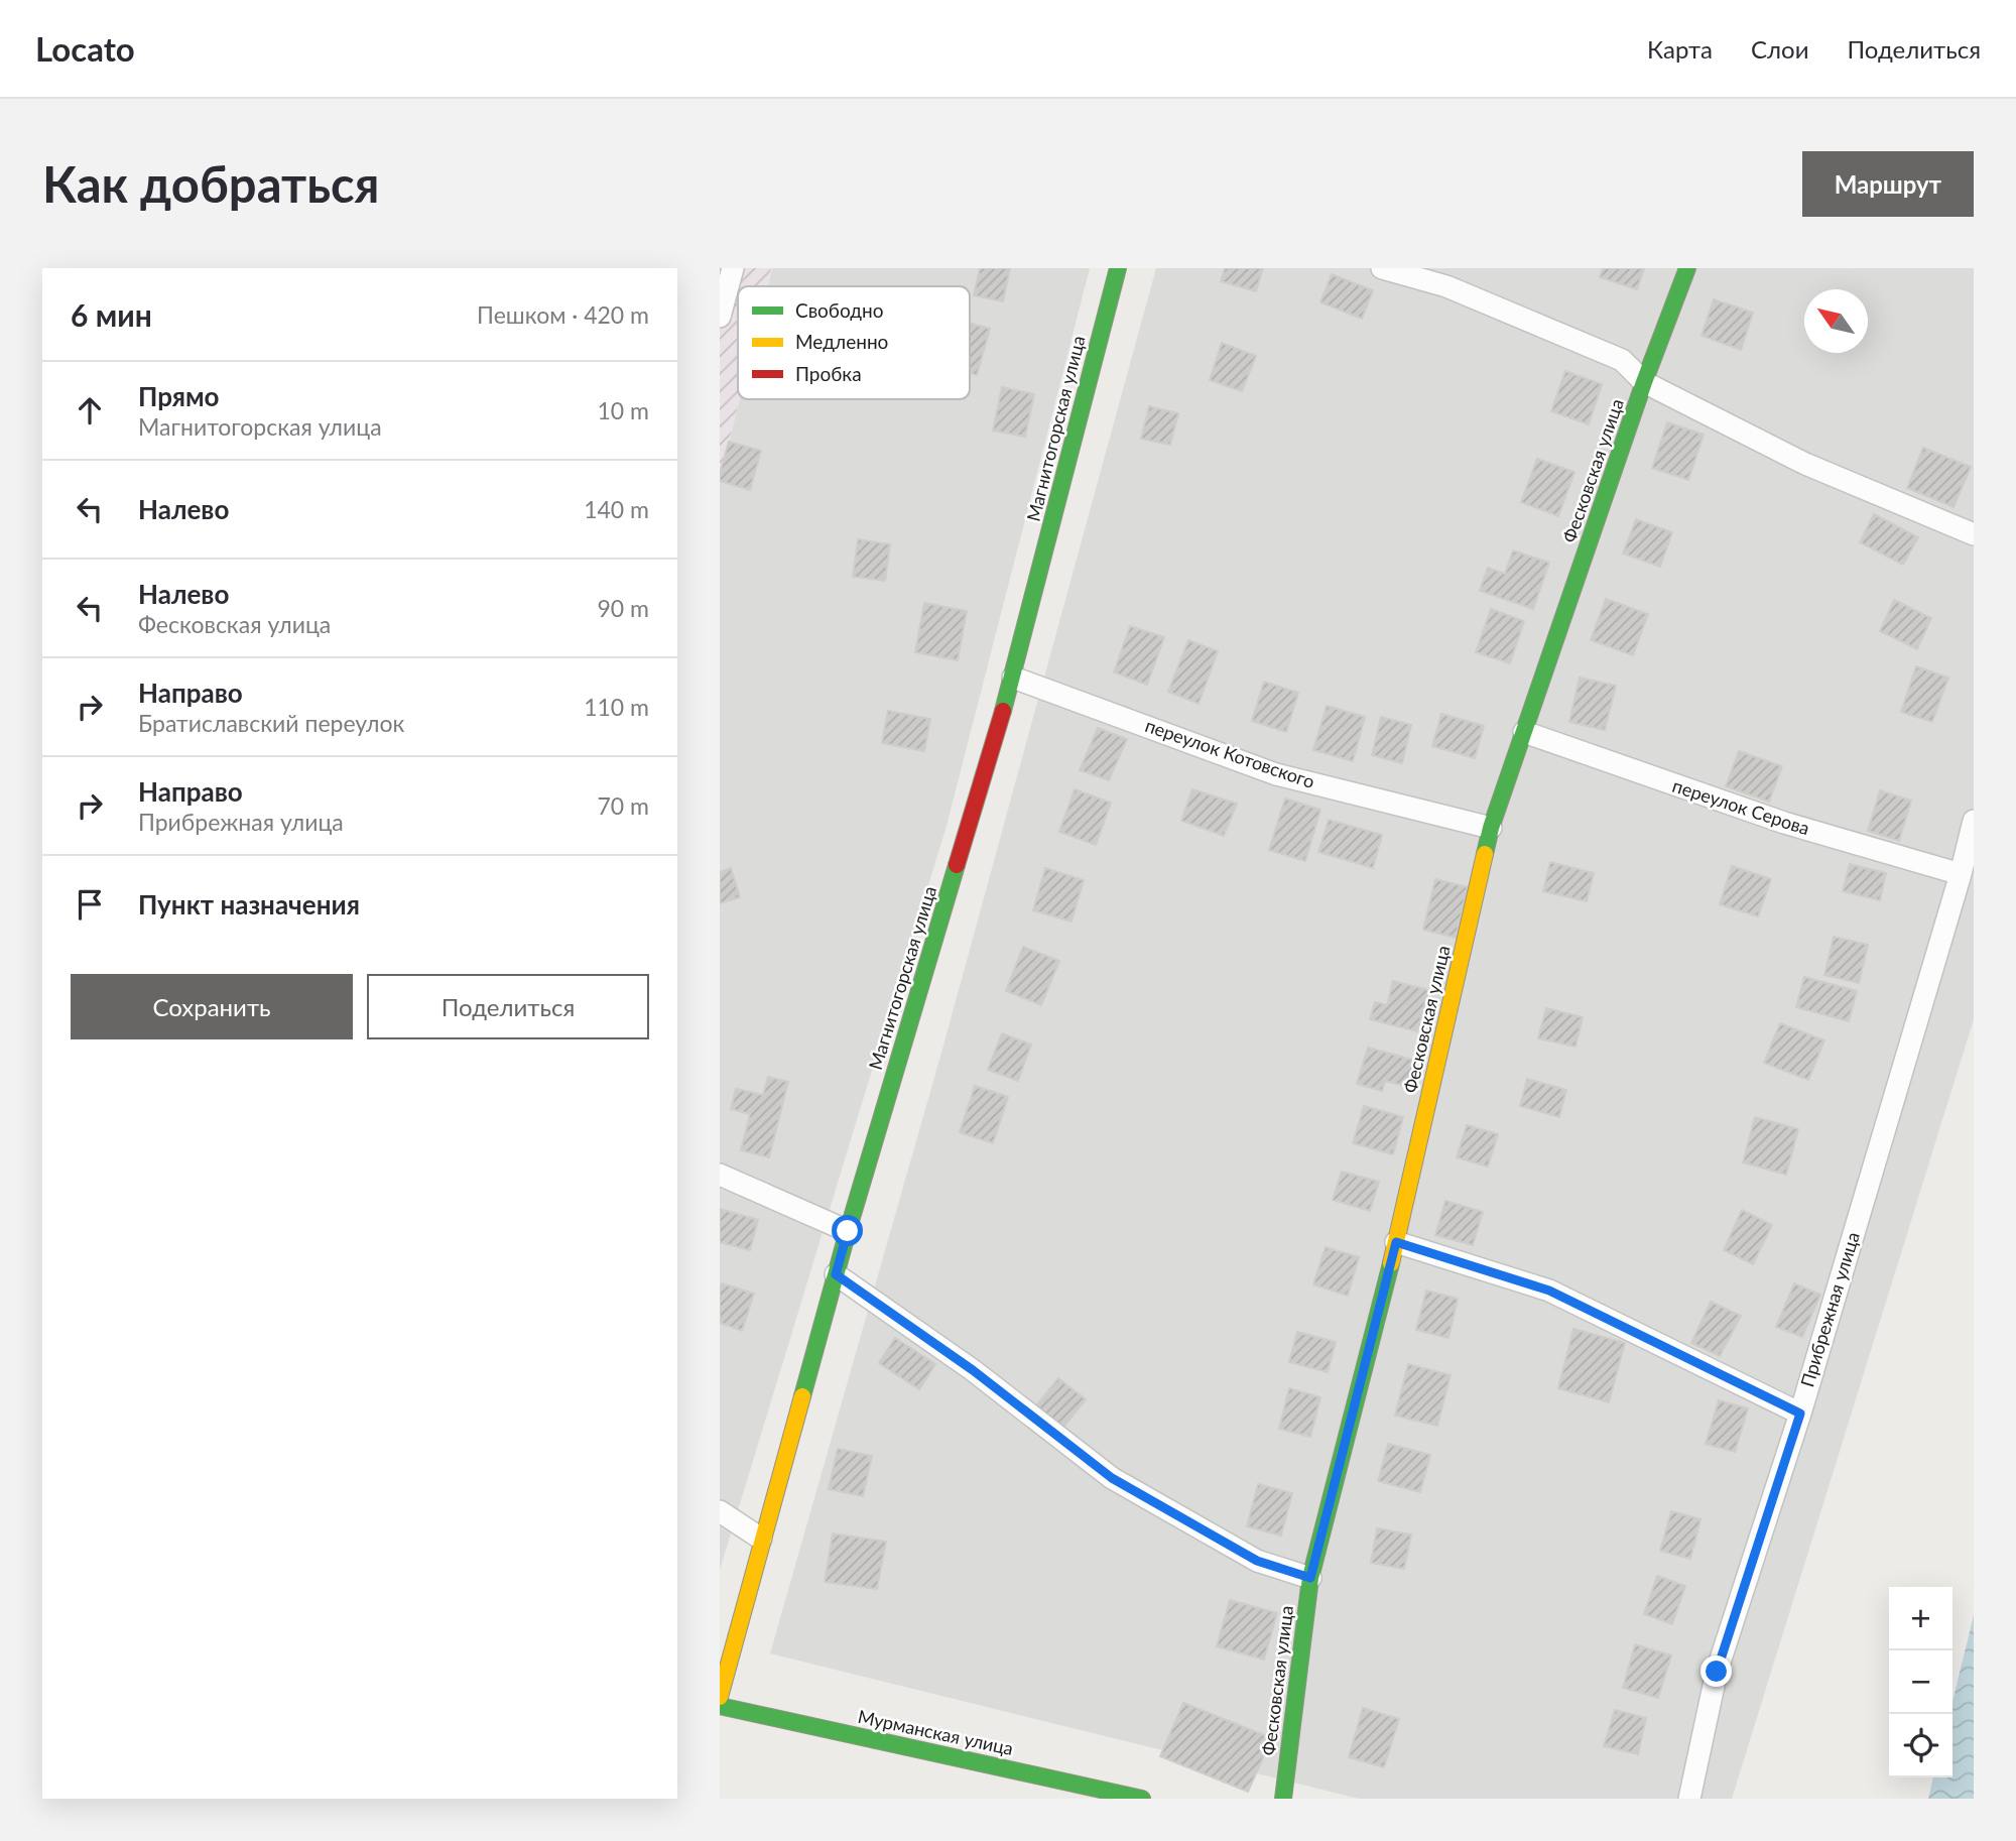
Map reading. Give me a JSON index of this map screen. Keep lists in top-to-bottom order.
{
  "streets": {
    "street": [
      "Магнитогорская улица",
      "Фесковская улица",
      "переулок Котовского",
      "переулок Серова",
      "Прибрежная улица",
      "Мурманская улица"
    ]
  },
  "crossings": [
    ["Магнитогорская улица", "переулок Котовского"],
    ["Фесковская улица", "переулок Котовского"],
    ["Фесковская улица", "переулок Серова"],
    ["переулок Серова", "Прибрежная улица"]
  ],
  "legend": ["Свободно", "Медленно", "Пробка"],
  "north": "top left",
  "page": {
    "header": "Locato",
    "nav": ["Карта", "Слои", "Поделиться"],
    "buttons": [
      "Маршрут",
      ["Сохранить", "Поделиться"]
    ],
    "title": "Как добраться",
    "heading": ["6 мин", "Пешком · 420 m"],
    "list": [
      ["Прямо", "Магнитогорская улица", "10 m"],
      ["Налево", "140 m"],
      ["Налево", "Фесковская улица", "90 m"],
      ["Направо", "Братиславский переулок", "110 m"],
      ["Направо", "Прибрежная улица", "70 m"],
      "Пункт назначения"
    ],
    "map_buttons": ["+", "−"]
  }
}
